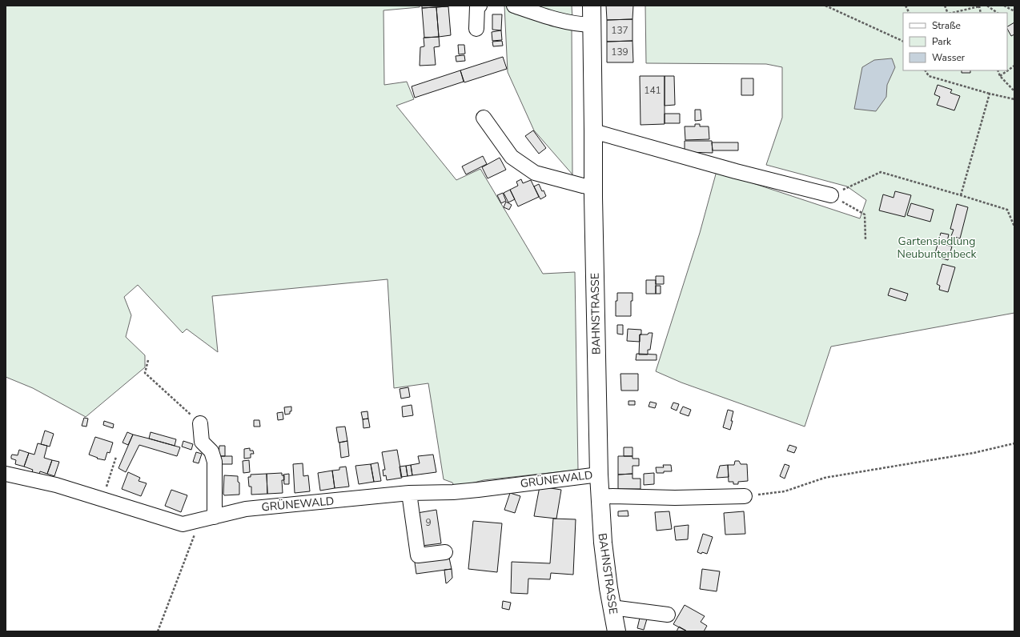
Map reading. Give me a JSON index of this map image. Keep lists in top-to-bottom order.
{
  "streets": {
    "main road": ["BAHNSTRASSE"],
    "street": ["GRÜNEWALD"]
  },
  "crossings": [
    ["BAHNSTRASSE", "GRÜNEWALD"]
  ],
  "parks": ["Gartensiedlung Neubuntenbeck"],
  "house_numbers": [
    "137",
    "139",
    "141",
    "9"
  ],
  "legend": ["Straße", "Park", "Wasser"]
}
